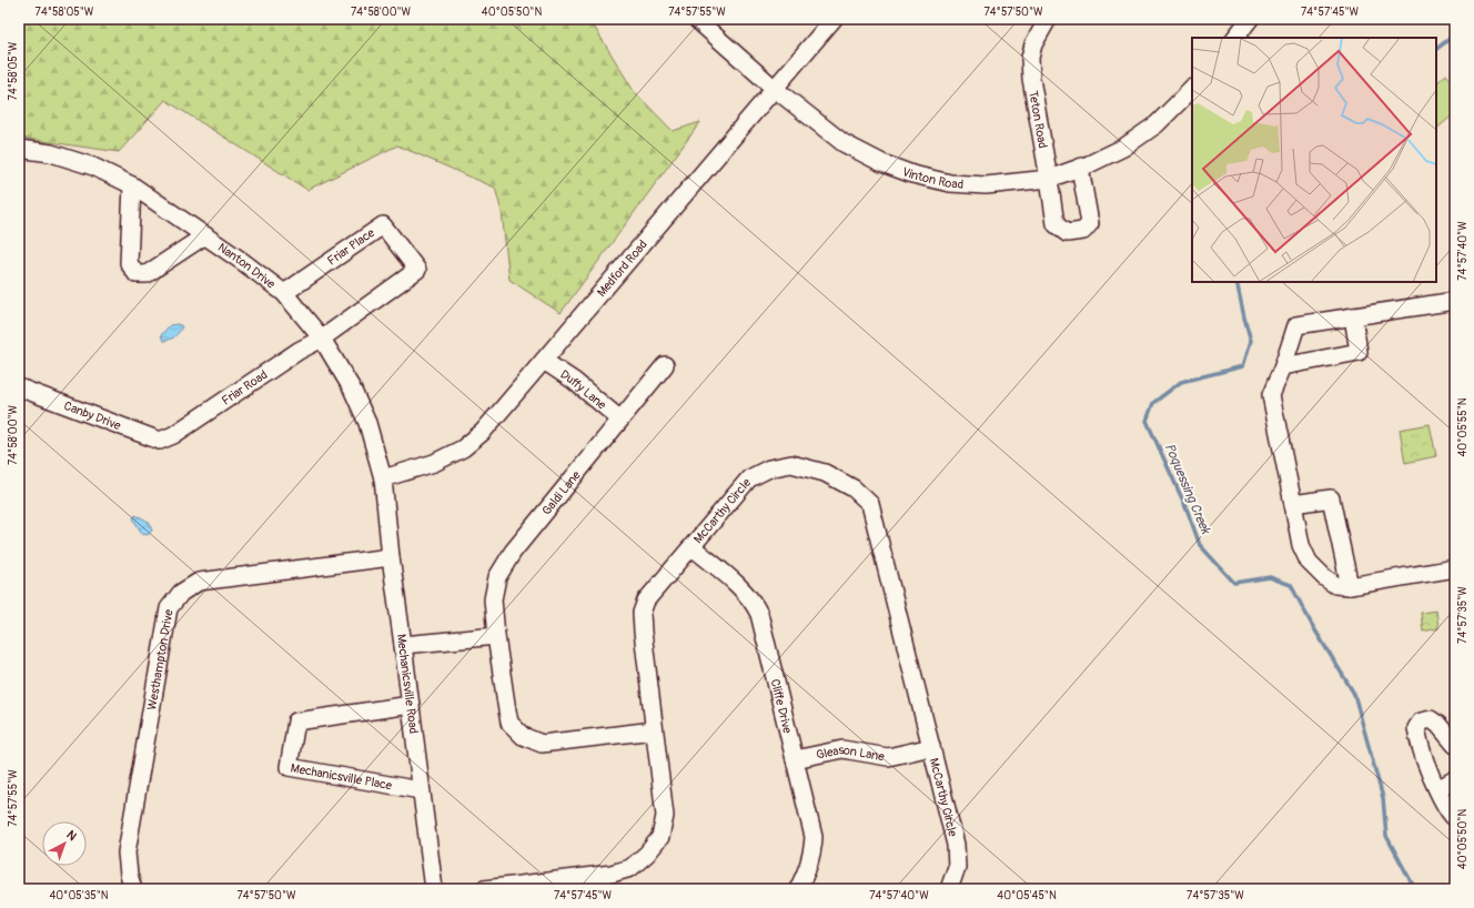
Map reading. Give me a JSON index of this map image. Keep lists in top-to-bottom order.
{
  "streets": {
    "street": [
      "Teton Road",
      "Vinton Road",
      "Friar Place",
      "Nanton Drive",
      "Medford Road",
      "Friar Road",
      "Duffy Lane",
      "Canby Drive",
      "Galdi Lane",
      "McCarthy Circle",
      "Westhampton Drive",
      "Mechanicsville Road",
      "Cliffe Drive",
      "Gleason Lane",
      "Mechanicsville Place"
    ]
  },
  "crossings": [
    ["Teton Road", "Vinton Road"],
    ["Vinton Road", "Medford Road"],
    ["Friar Place", "Nanton Drive"],
    ["Friar Place", "Friar Road"],
    ["Nanton Drive", "Medford Road"],
    ["Nanton Drive", "Friar Road"],
    ["Nanton Drive", "Mechanicsville Road"],
    ["Medford Road", "Duffy Lane"],
    ["Medford Road", "Mechanicsville Road"],
    ["Friar Road", "Canby Drive"],
    ["Duffy Lane", "Galdi Lane"],
    ["Galdi Lane", "McCarthy Circle"],
    ["McCarthy Circle", "Cliffe Drive"],
    ["McCarthy Circle", "Gleason Lane"],
    ["Westhampton Drive", "Mechanicsville Road"],
    ["Mechanicsville Road", "Mechanicsville Place"],
    ["Cliffe Drive", "Gleason Lane"]
  ],
  "water": ["Poquessing Creek"],
  "north": "top right",
  "coordinates": [
    "74°58'05\"W",
    "74°58'00\"W",
    "40°05'50\"N",
    "74°57'55\"W",
    "74°57'50\"W",
    "74°57'45\"W",
    "74°57'40\"W",
    "40°05'55\"N",
    "74°57'35\"W",
    "40°05'35\"N",
    "40°05'45\"N"
  ]
}
